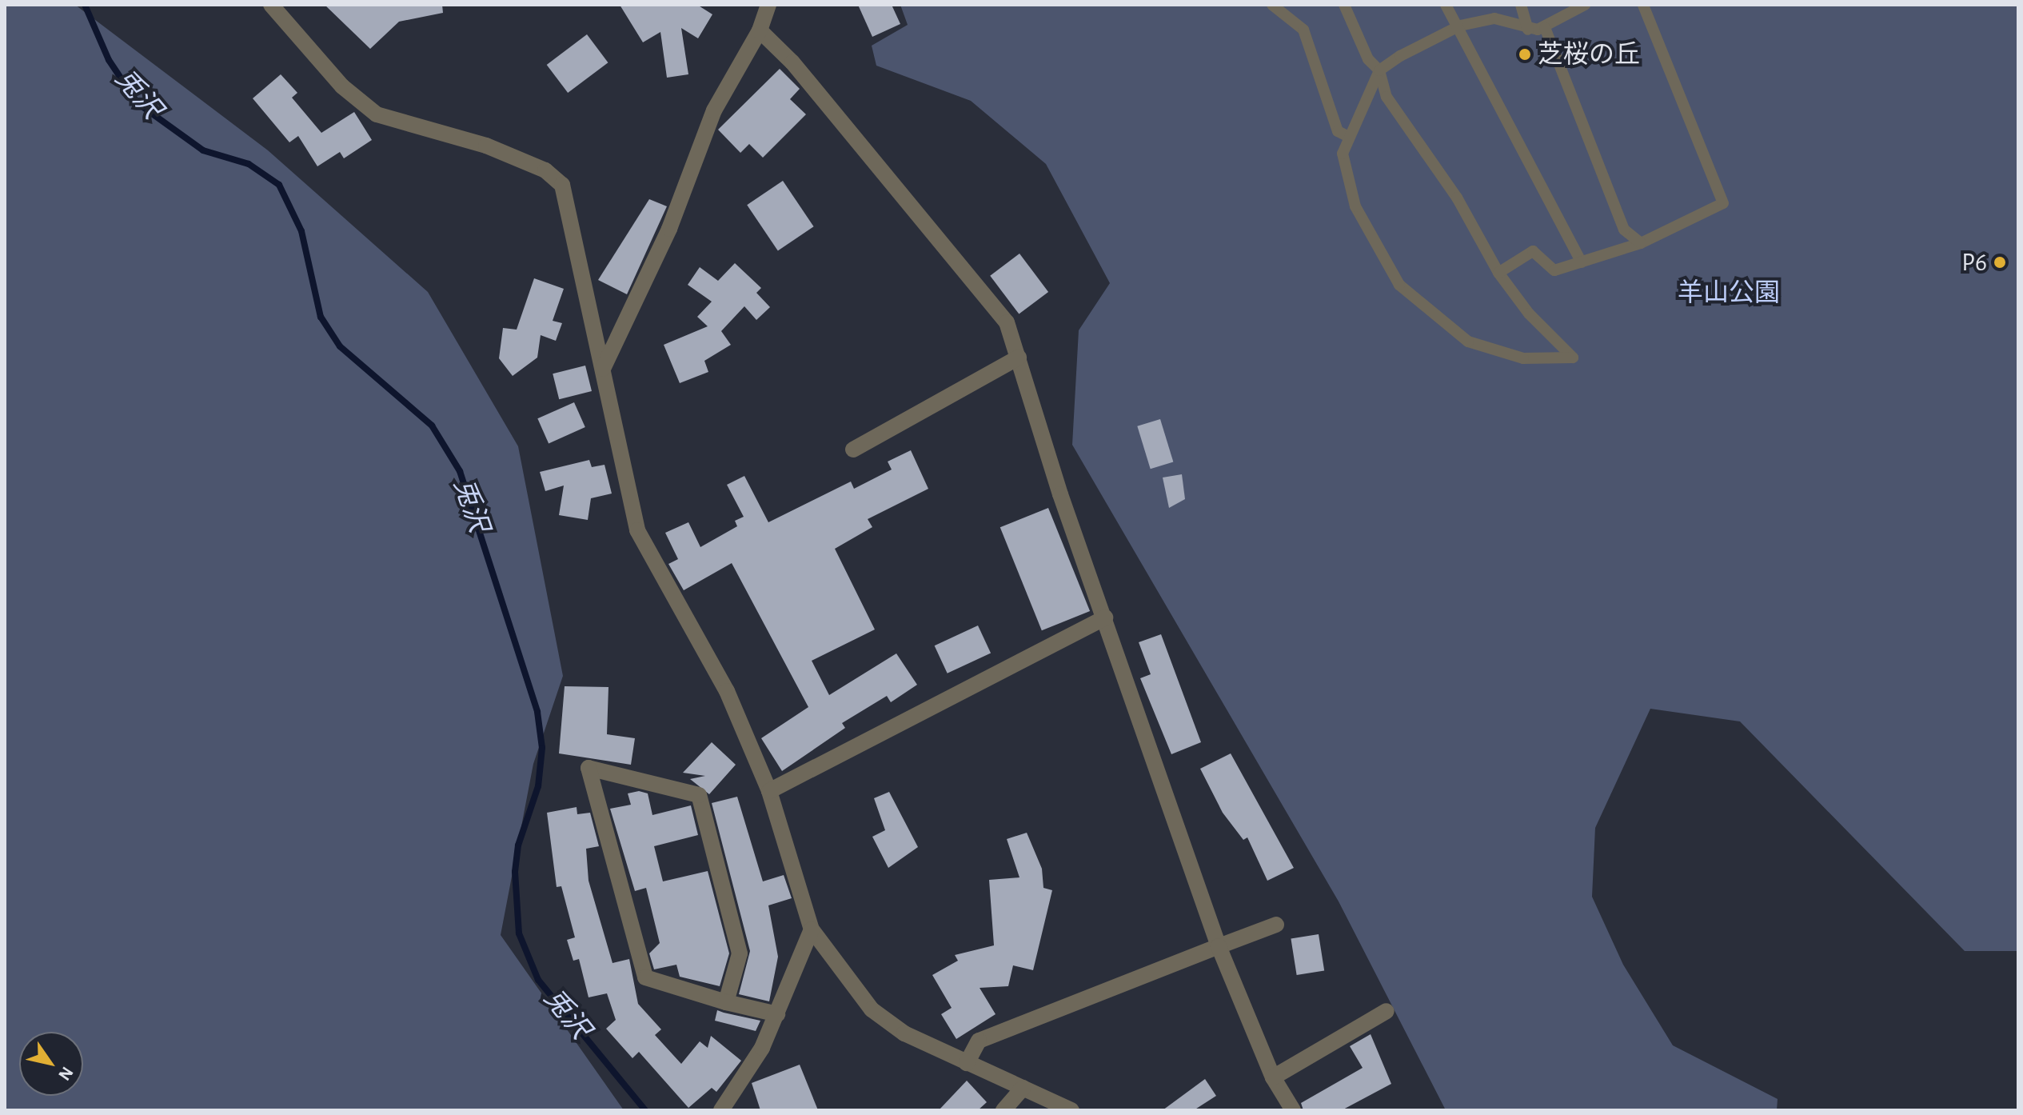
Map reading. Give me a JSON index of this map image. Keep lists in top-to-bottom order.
{
  "water": ["兎沢"],
  "parks": ["羊山公園"],
  "places": ["芝桜の丘", "P6"],
  "north": "bottom right"
}
